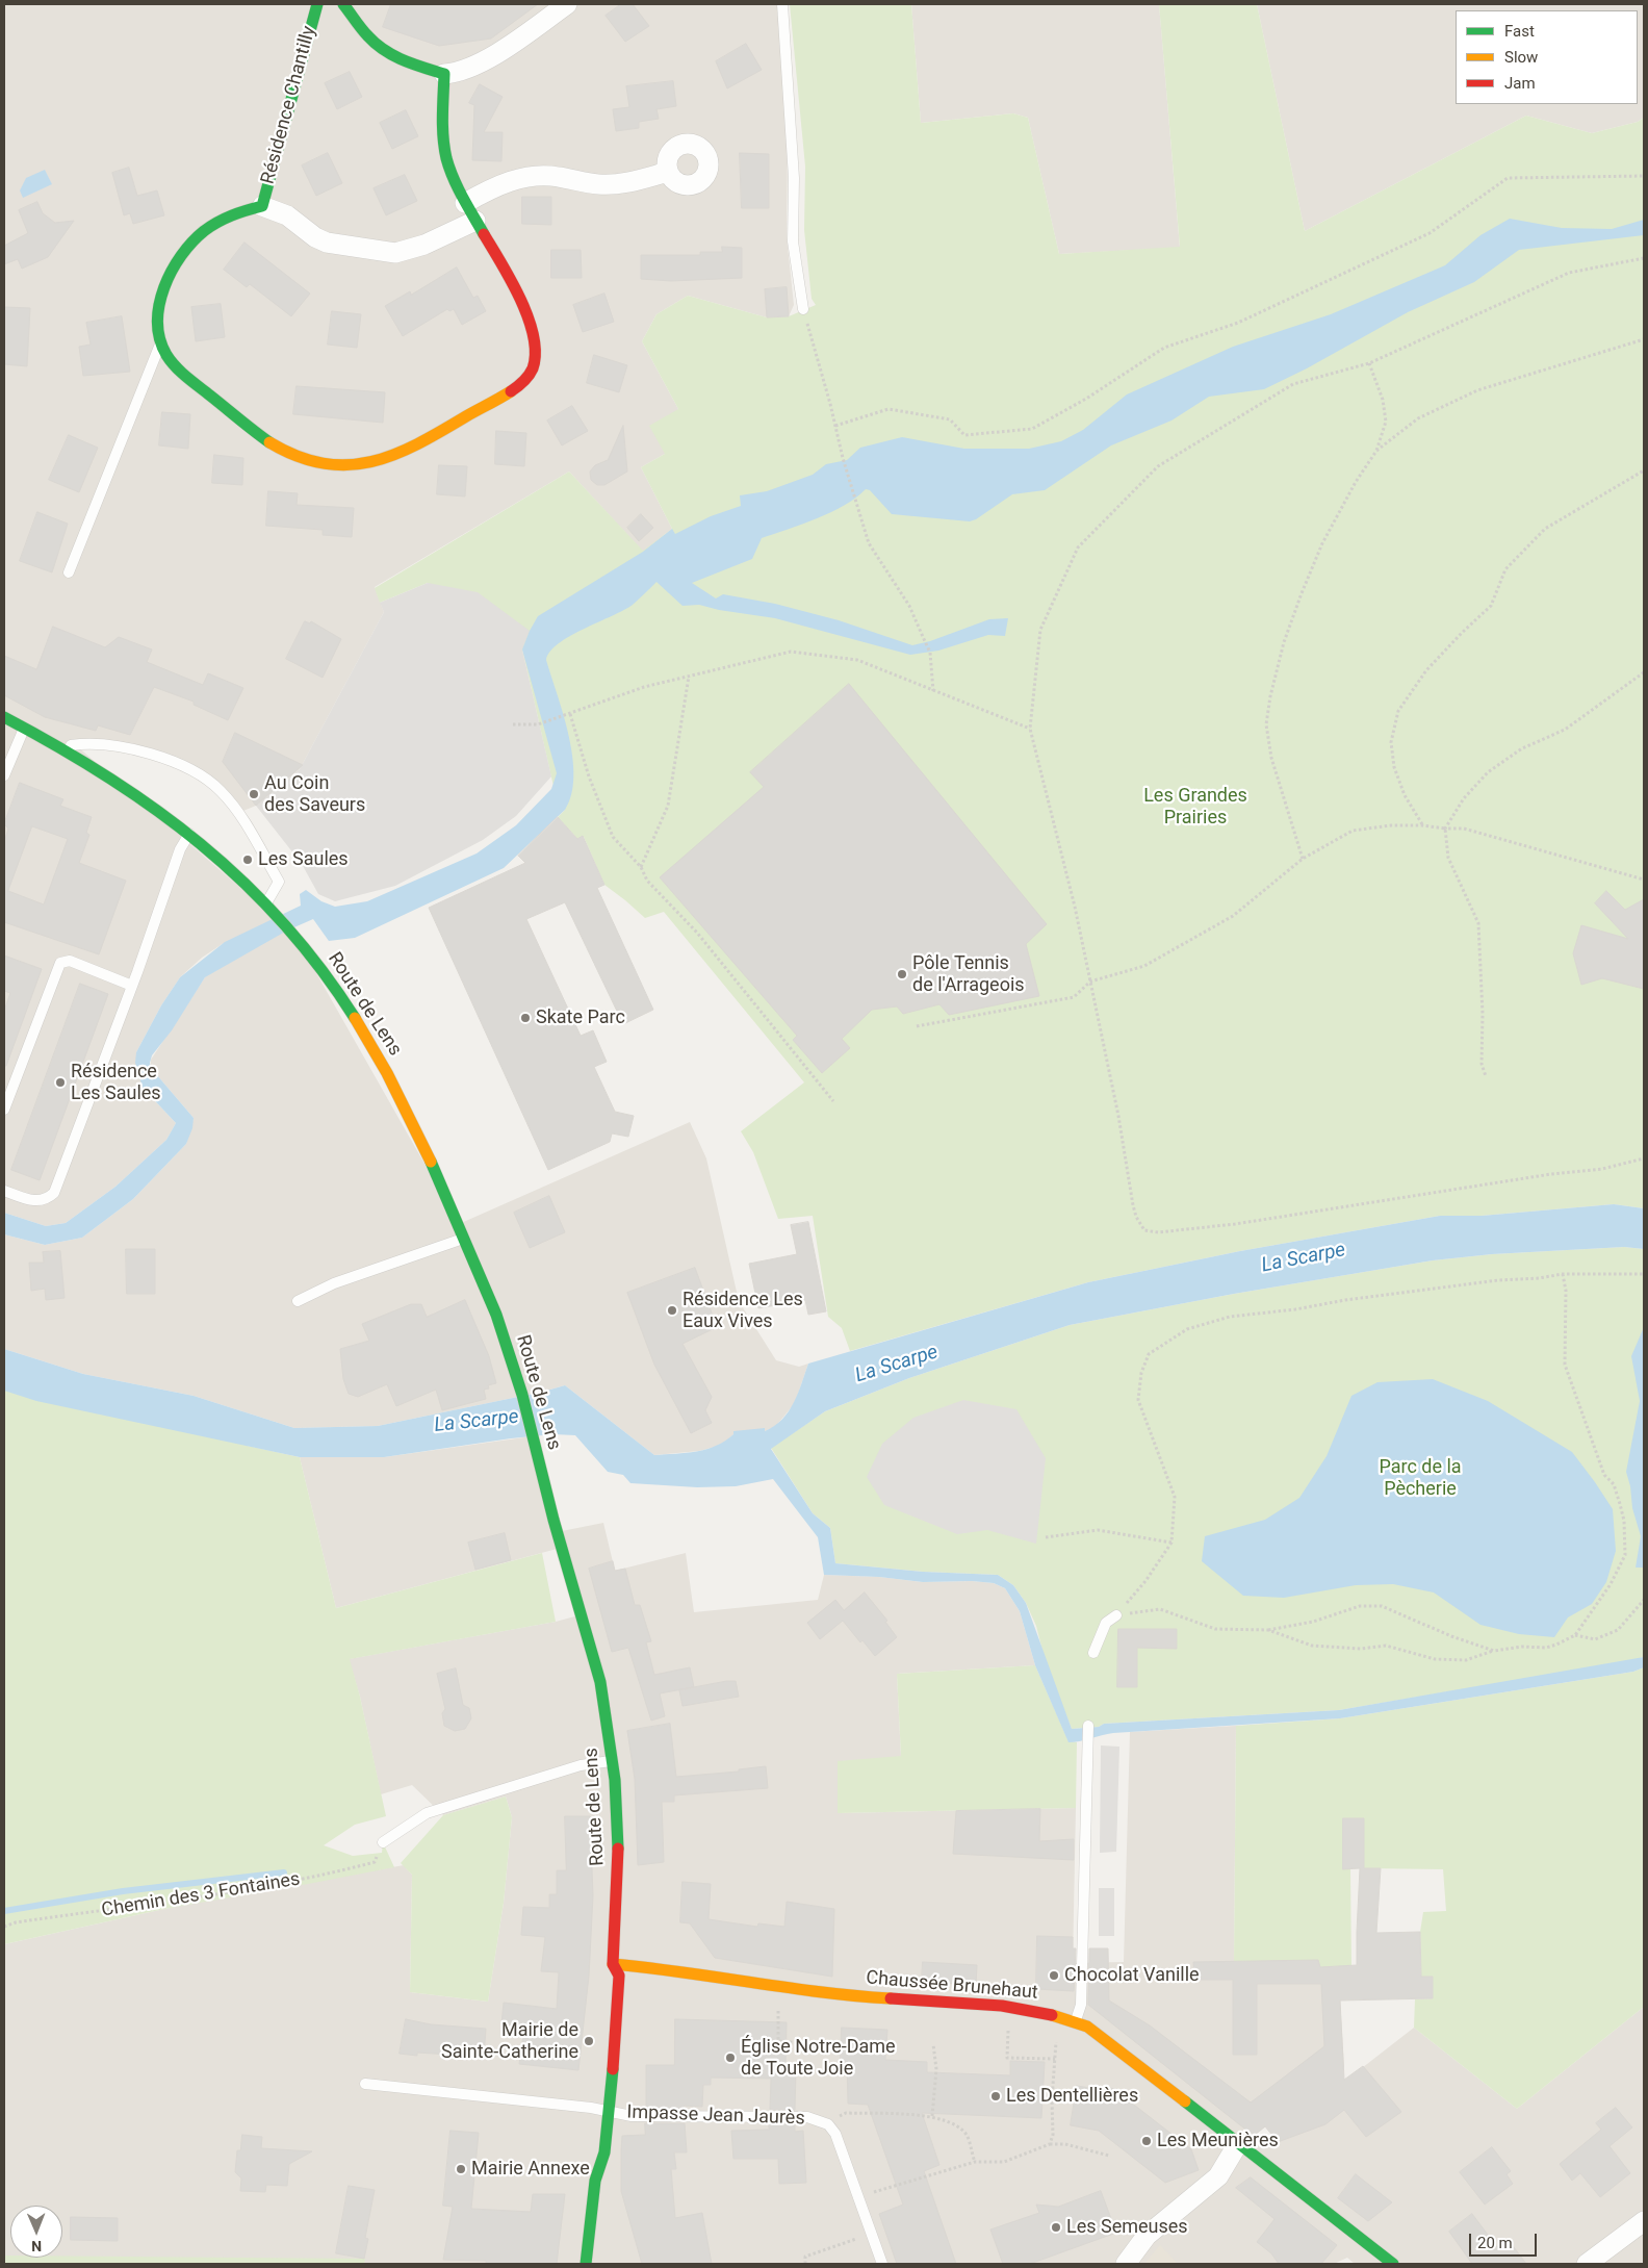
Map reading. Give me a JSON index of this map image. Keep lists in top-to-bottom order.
{
  "streets": {
    "main road": ["Résidence Chantilly", "Route de Lens", "Chaussée Brunehaut"],
    "lane": ["Impasse Jean Jaurès"],
    "path": ["Chemin des 3 Fontaines"]
  },
  "crossings": [
    ["Route de Lens", "Chaussée Brunehaut"],
    ["Route de Lens", "Impasse Jean Jaurès"]
  ],
  "water": ["La Scarpe"],
  "parks": ["Les Grandes Prairies", "Parc de la Pècherie"],
  "places": [
    "Au Coin des Saveurs",
    "Les Saules",
    "Pôle Tennis de l'Arrageois",
    "Skate Parc",
    "Résidence Les Saules",
    "Résidence Les Eaux Vives",
    "Chocolat Vanille",
    "Mairie de Sainte-Catherine",
    "Église Notre-Dame de Toute Joie",
    "Les Dentellières",
    "Les Meunières",
    "Mairie Annexe",
    "Les Semeuses"
  ],
  "legend": ["Fast", "Slow", "Jam"],
  "scale_bar": "20 m",
  "north": "bottom"
}
